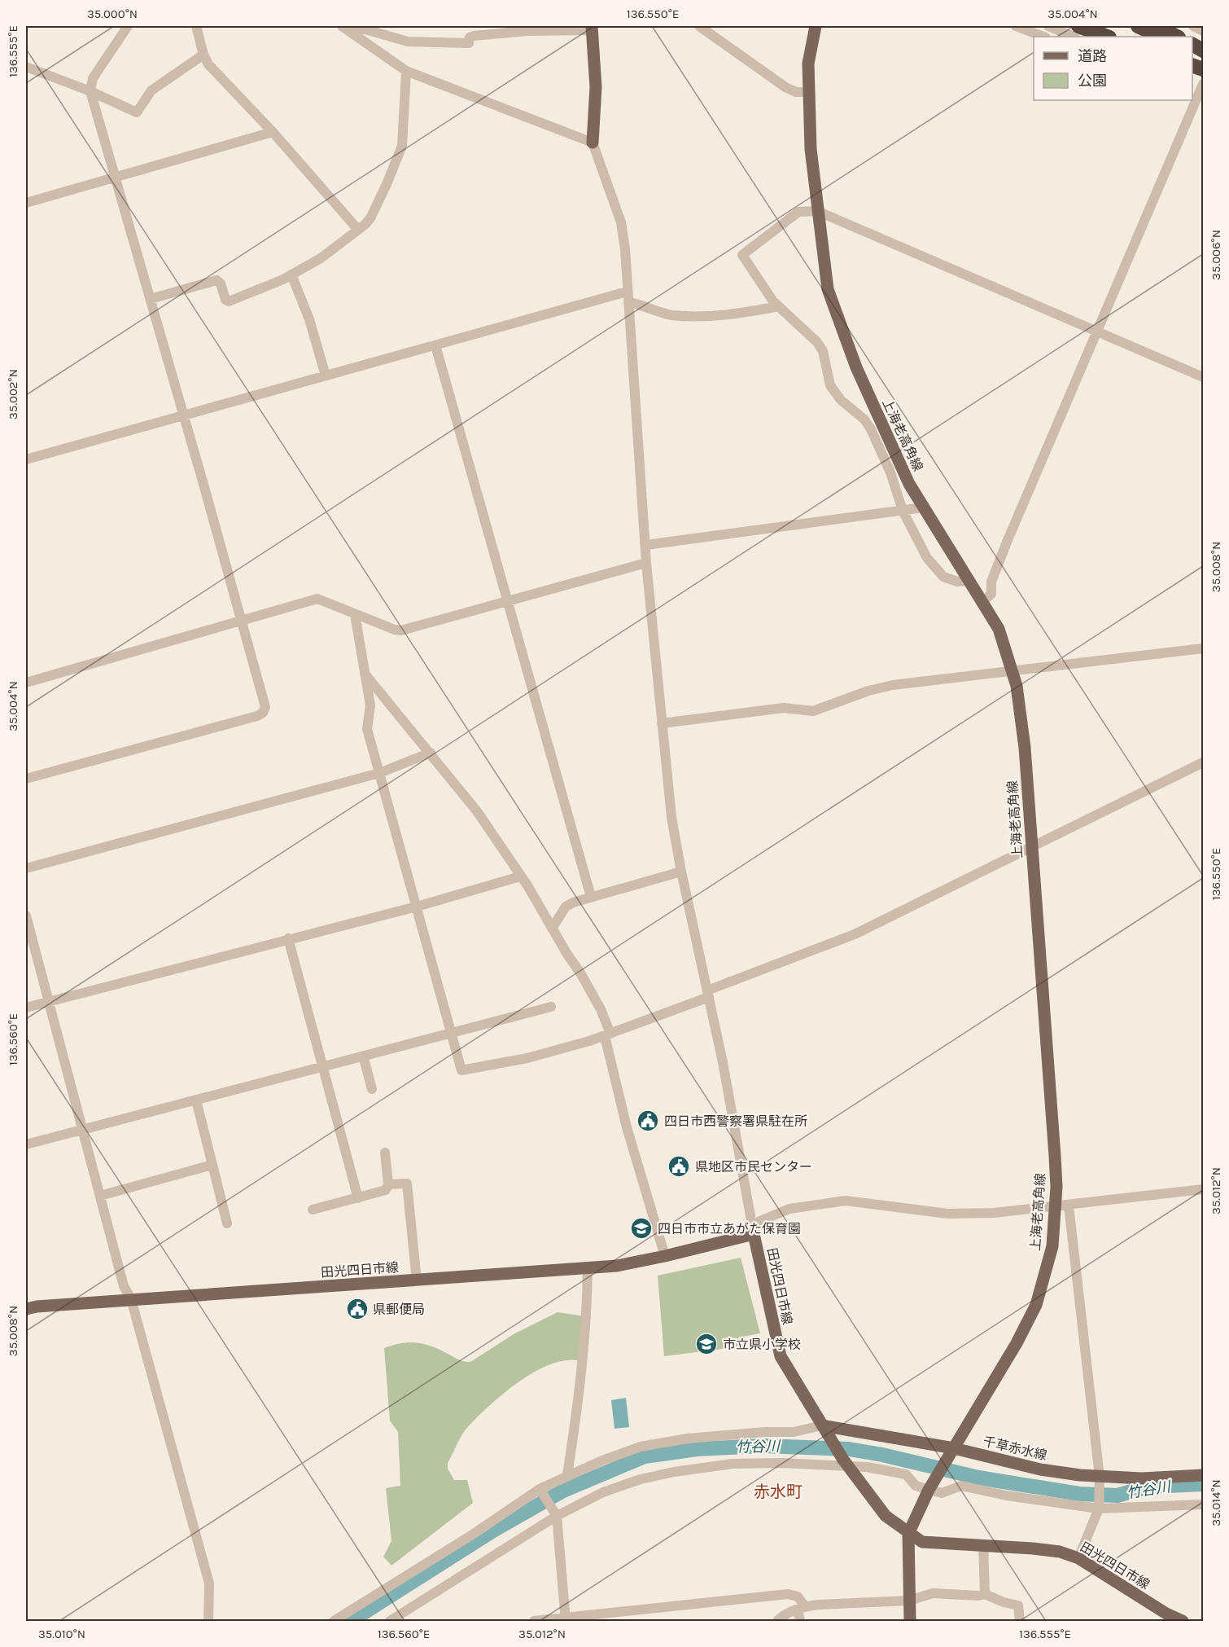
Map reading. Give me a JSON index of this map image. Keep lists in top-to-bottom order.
{
  "streets": {
    "main road": ["上海老高角線", "田光四日市線", "千草赤水線"]
  },
  "crossings": [
    ["上海老高角線", "田光四日市線"],
    ["上海老高角線", "千草赤水線"],
    ["田光四日市線", "千草赤水線"]
  ],
  "districts": ["赤水町"],
  "water": ["竹谷川"],
  "places": {
    "public building": ["四日市西警察署県駐在所", "県地区市民センター", "県郵便局"],
    "school or university": ["四日市市立あがた保育園", "市立県小学校"]
  },
  "legend": ["道路", "公園"],
  "coordinates": [
    "35.000°N",
    "136.550°E",
    "35.004°N",
    "136.555°E",
    "35.006°N",
    "35.002°N",
    "35.008°N",
    "136.560°E",
    "35.012°N",
    "35.014°N",
    "35.010°N"
  ]
}
